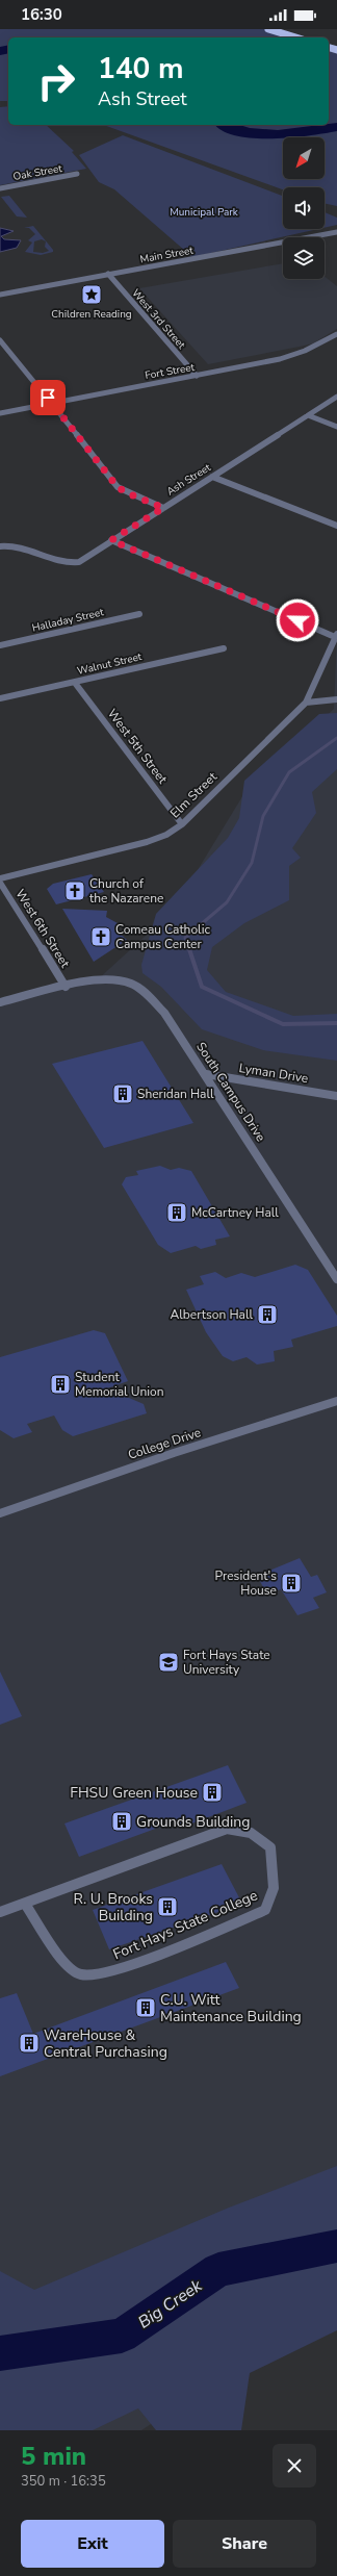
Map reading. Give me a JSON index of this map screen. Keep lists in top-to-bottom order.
{
  "streets": {
    "street": [
      "Oak Street",
      "Main Street",
      "West 3rd Street",
      "Fort Street",
      "Ash Street",
      "Halladay Street",
      "Walnut Street",
      "West 5th Street",
      "Elm Street",
      "West 6th Street",
      "Lyman Drive",
      "South Campus Drive",
      "College Drive",
      "Fort Hays State College"
    ]
  },
  "crossings": [
    ["Main Street", "West 3rd Street"],
    ["West 3rd Street", "Fort Street"],
    ["Walnut Street", "West 5th Street"],
    ["West 5th Street", "Elm Street"],
    ["Elm Street", "West 6th Street"],
    ["West 6th Street", "South Campus Drive"],
    ["Lyman Drive", "South Campus Drive"]
  ],
  "water": ["Big Creek"],
  "parks": ["Municipal Park"],
  "places": {
    "place": ["Children Reading"],
    "church": ["Church of the Nazarene", "Comeau Catholic Campus Center"],
    "building": [
      "Sheridan Hall",
      "McCartney Hall",
      "Albertson Hall",
      "Student Memorial Union",
      "President's House",
      "FHSU Green House",
      "Grounds Building",
      "R. U. Brooks Building",
      "C.U. Witt Maintenance Building",
      "WareHouse & Central Purchasing"
    ],
    "school or university": ["Fort Hays State University"]
  },
  "north": "bottom left",
  "page": {
    "status": "16:30",
    "turn": ["140 m", "Ash Street"],
    "heading": ["5 min", "350 m · 16:35"],
    "buttons": ["Exit", "Share"]
  }
}
